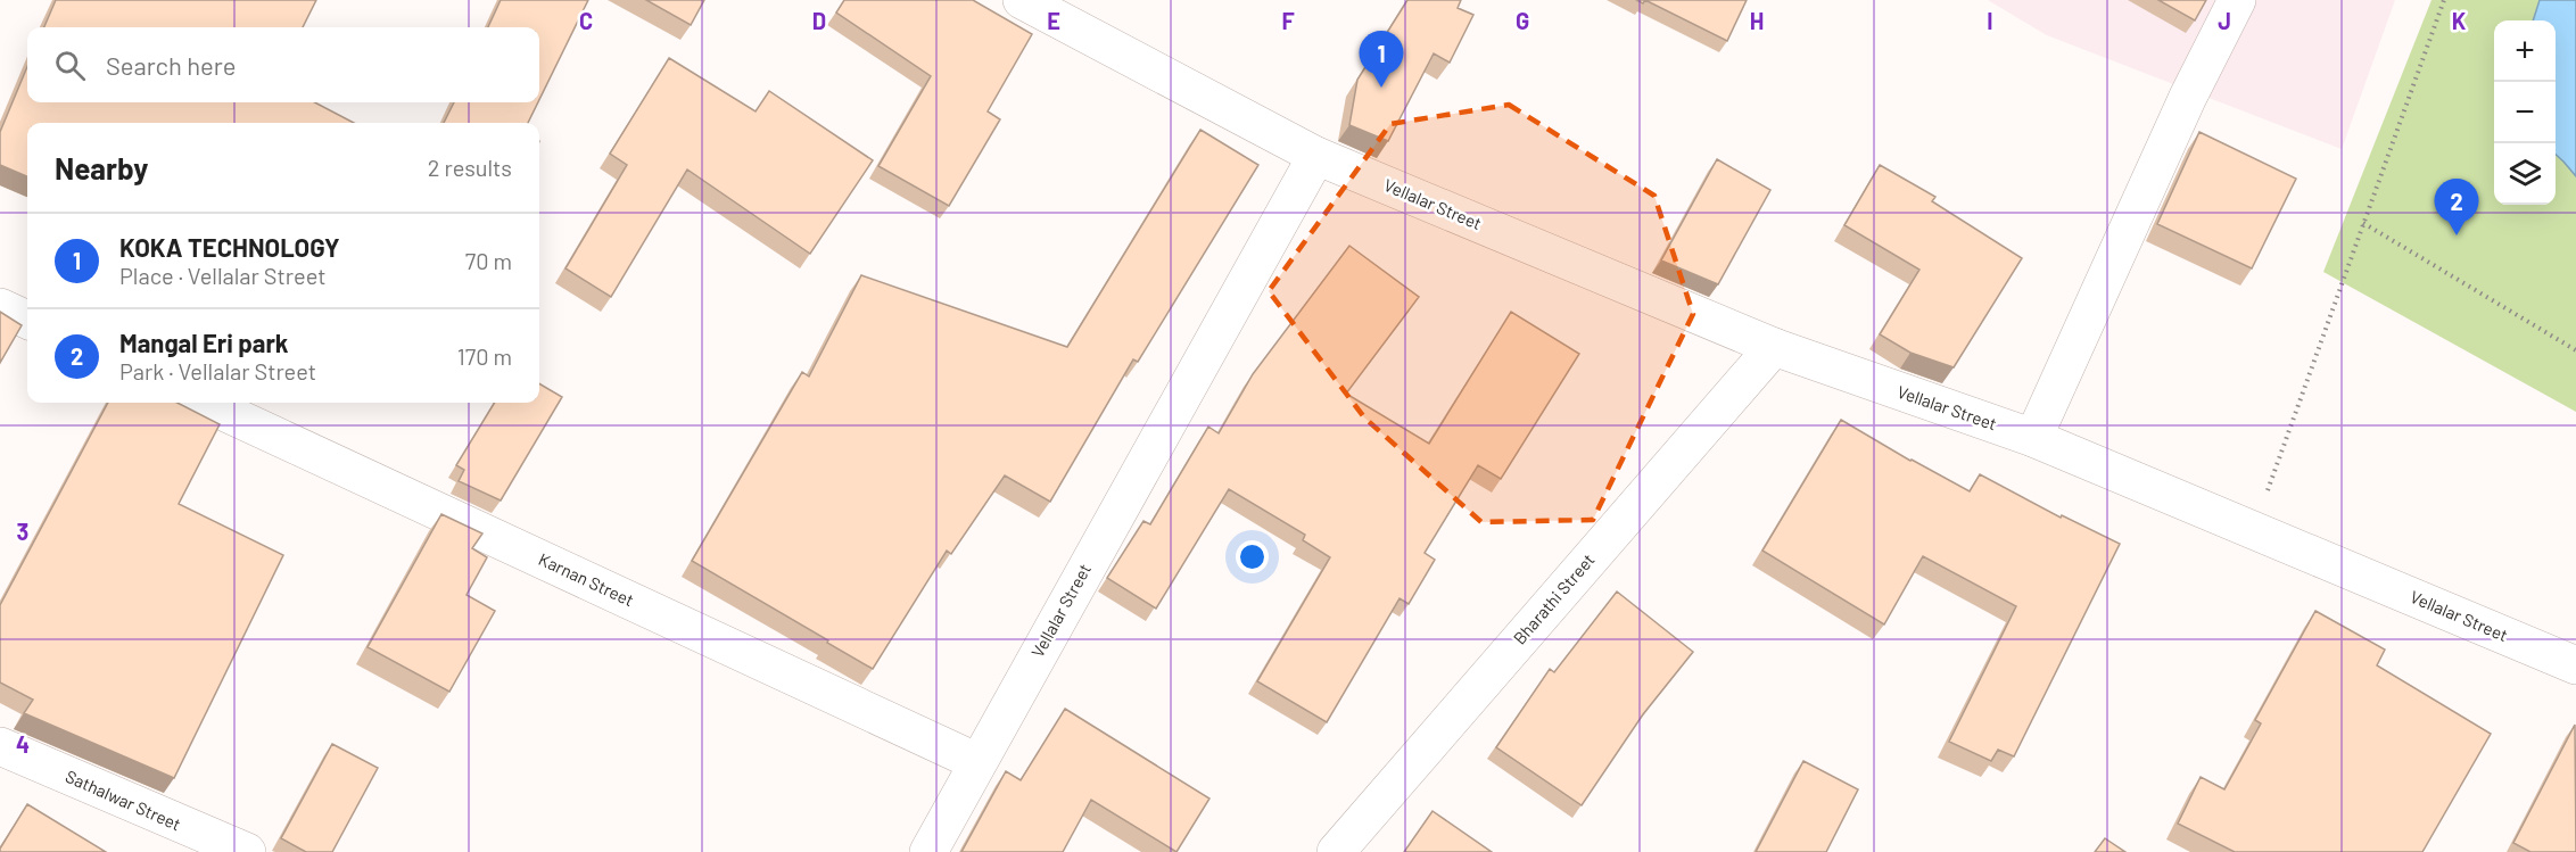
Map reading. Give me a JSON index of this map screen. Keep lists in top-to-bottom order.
{
  "streets": {
    "street": [
      "Vellalar Street",
      "Karnan Street",
      "Bharathi Street",
      "Sathalwar Street"
    ]
  },
  "crossings": [
    ["Vellalar Street", "Karnan Street"],
    ["Vellalar Street", "Bharathi Street"]
  ],
  "page": {
    "map_buttons": ["+", "−"],
    "search": "Search here",
    "pins": ["1", "2"],
    "heading": ["Nearby", "2 results"],
    "list": [
      {
        "mark": "1",
        "name": "KOKA TECHNOLOGY",
        "note": "Place · Vellalar Street",
        "value": "70 m"
      },
      {
        "mark": "2",
        "name": "Mangal Eri park",
        "note": "Park · Vellalar Street",
        "value": "170 m"
      }
    ]
  },
  "grid": {
    "columns": [
      "C",
      "D",
      "E",
      "F",
      "G",
      "H",
      "I",
      "J",
      "K"
    ],
    "rows": ["3", "4"]
  }
}
